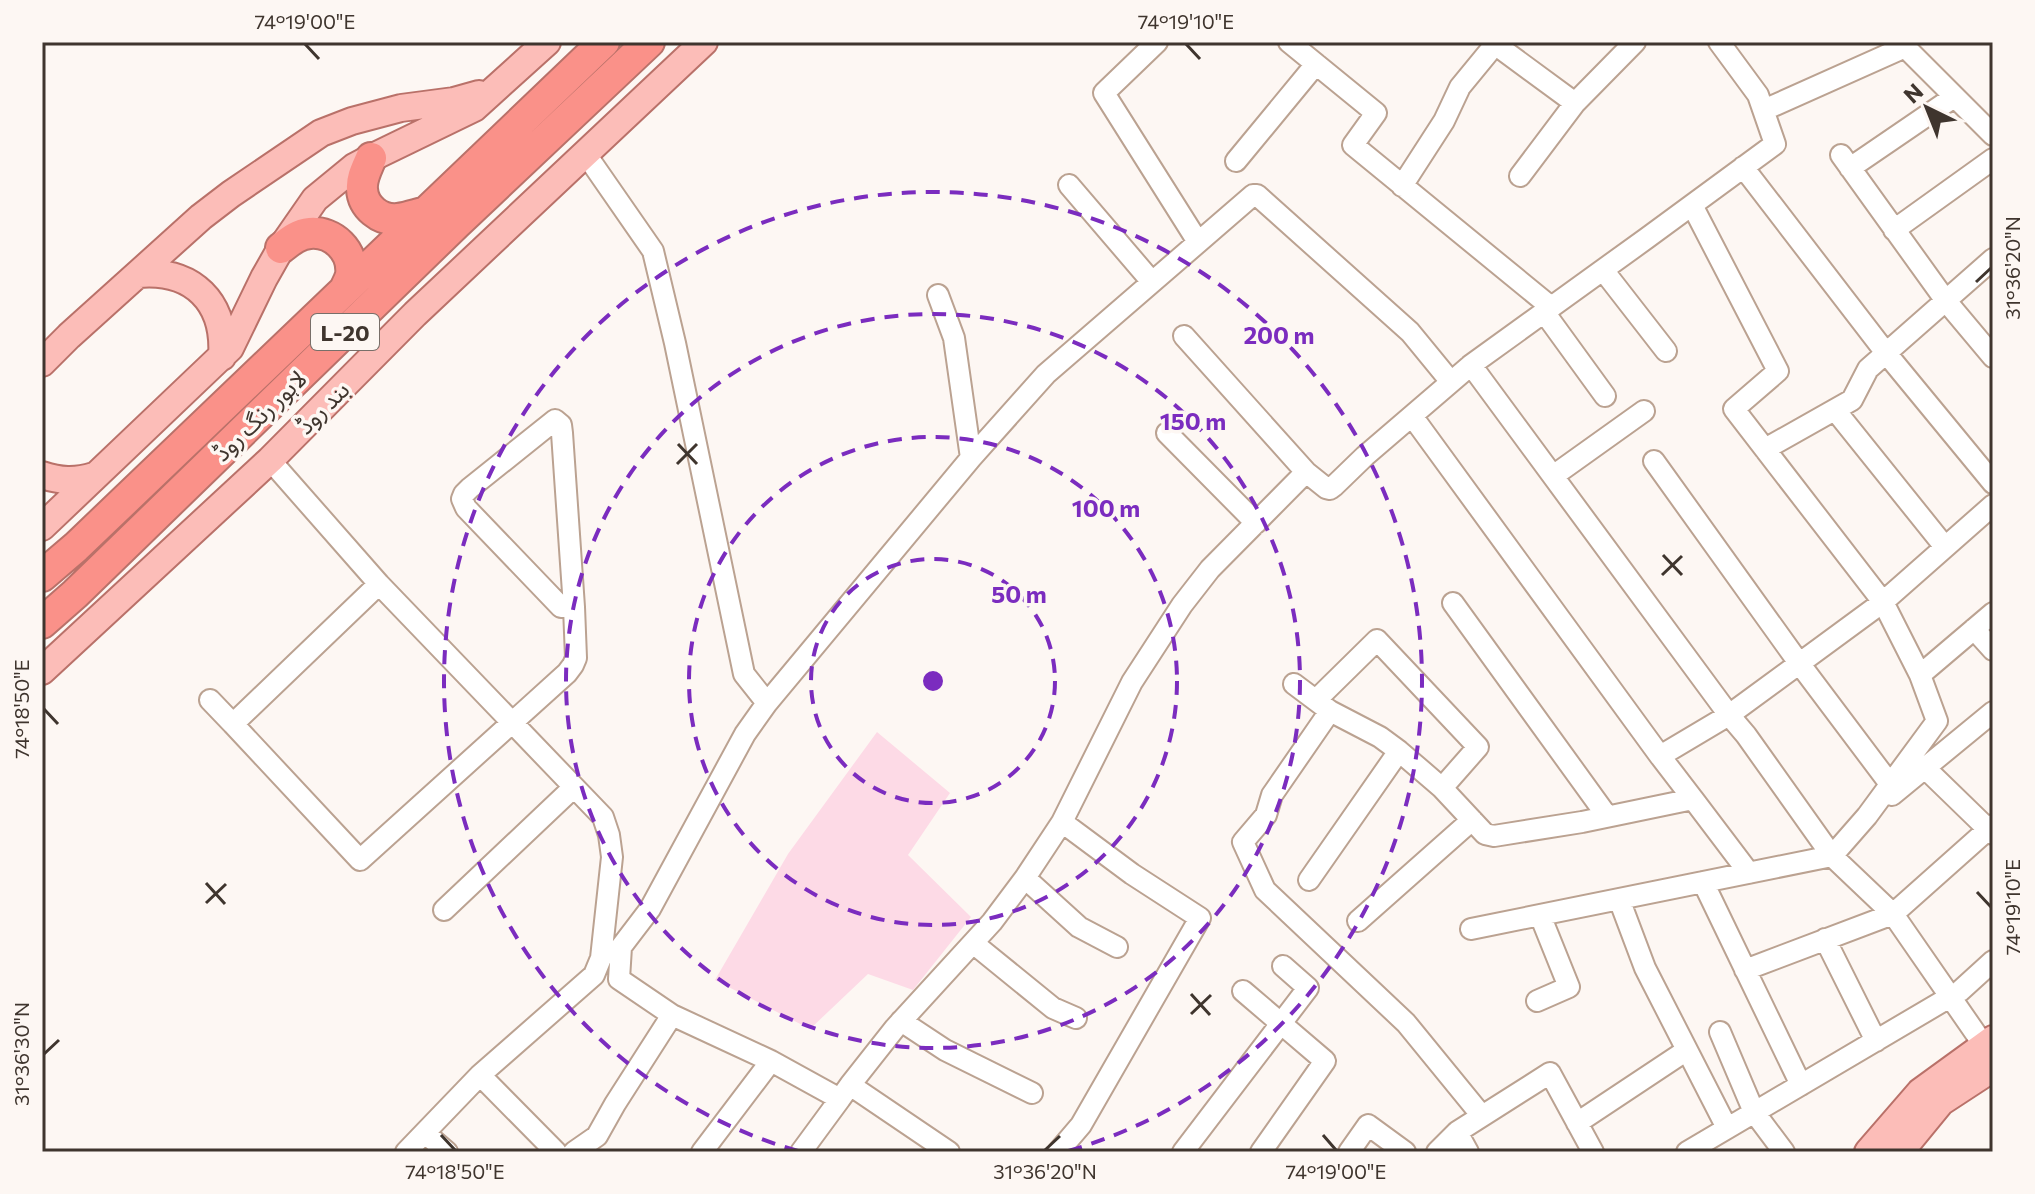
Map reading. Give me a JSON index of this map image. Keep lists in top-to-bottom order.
{
  "streets": {
    "highway": ["L-20", "لاہور رنگ روڈ"],
    "main road": ["بند روڈ"]
  },
  "north": "top left",
  "coordinates": [
    "74°19'00\"E",
    "74°19'10\"E",
    "31°36'20\"N",
    "74°18'50\"E",
    "31°36'30\"N"
  ],
  "rings": [
    "200 m",
    "150 m",
    "100 m",
    "50 m"
  ]
}
